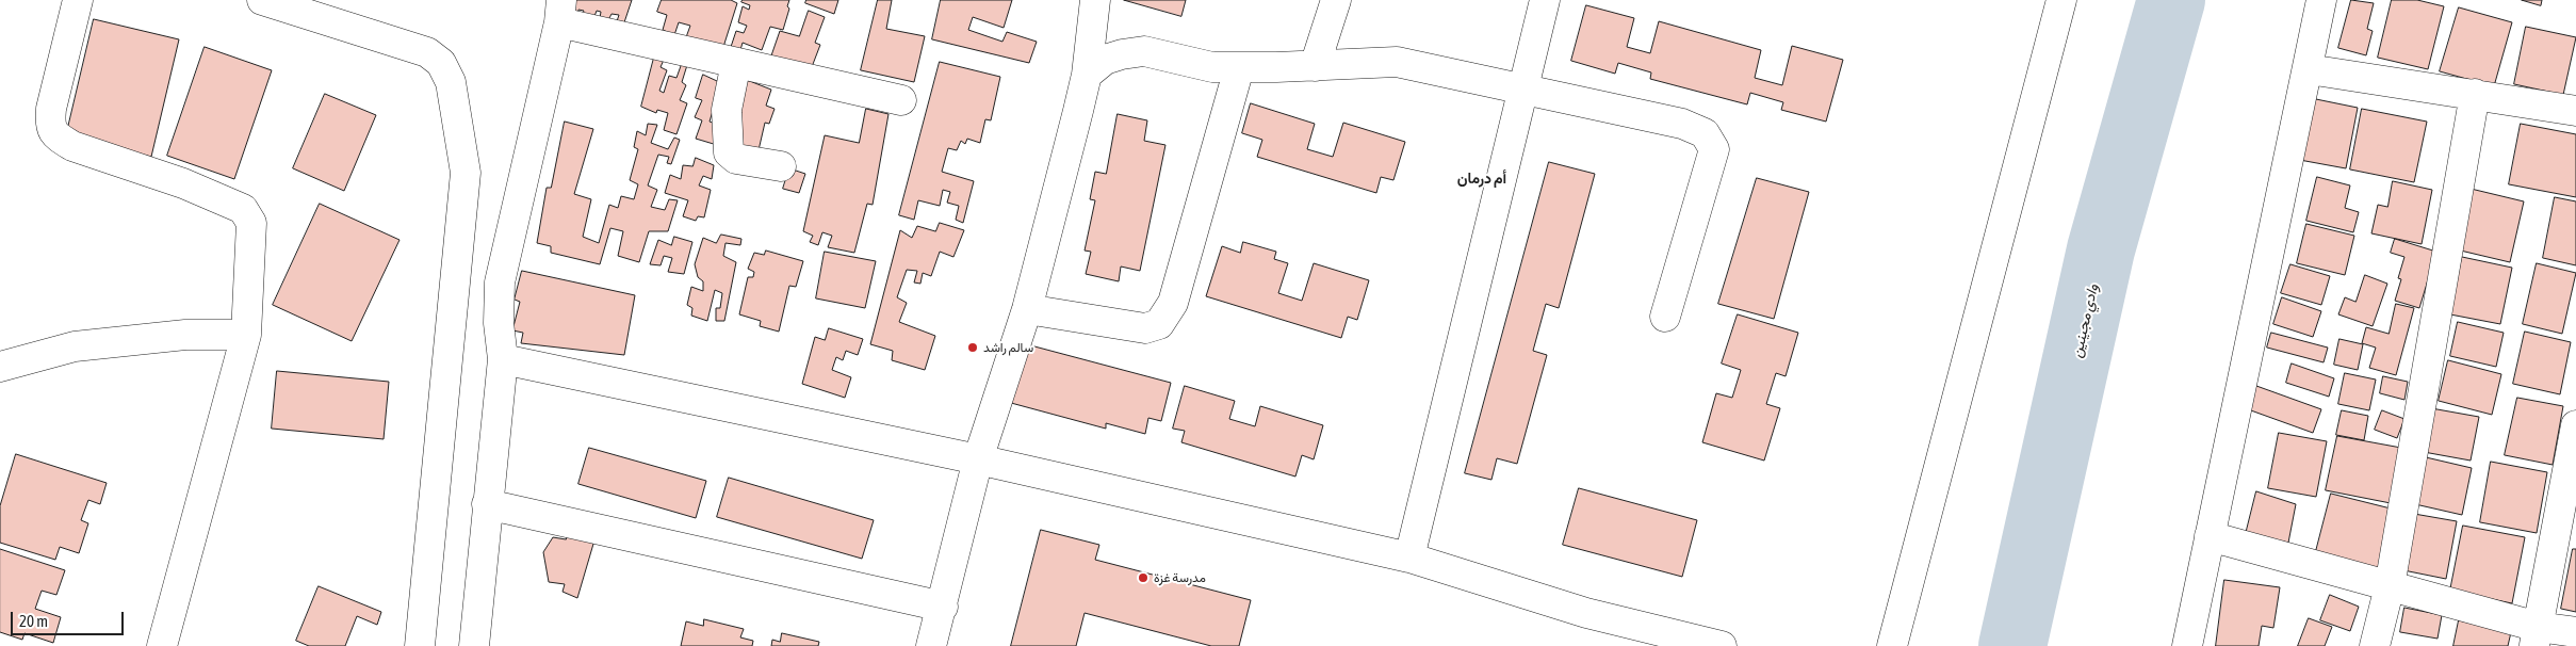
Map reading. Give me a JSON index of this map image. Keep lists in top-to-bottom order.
{
  "districts": ["أم درمان"],
  "water": ["وادي مجينين"],
  "places": ["سالم راشد", "مدرسة غزة"],
  "scale_bar": "20 m"
}
